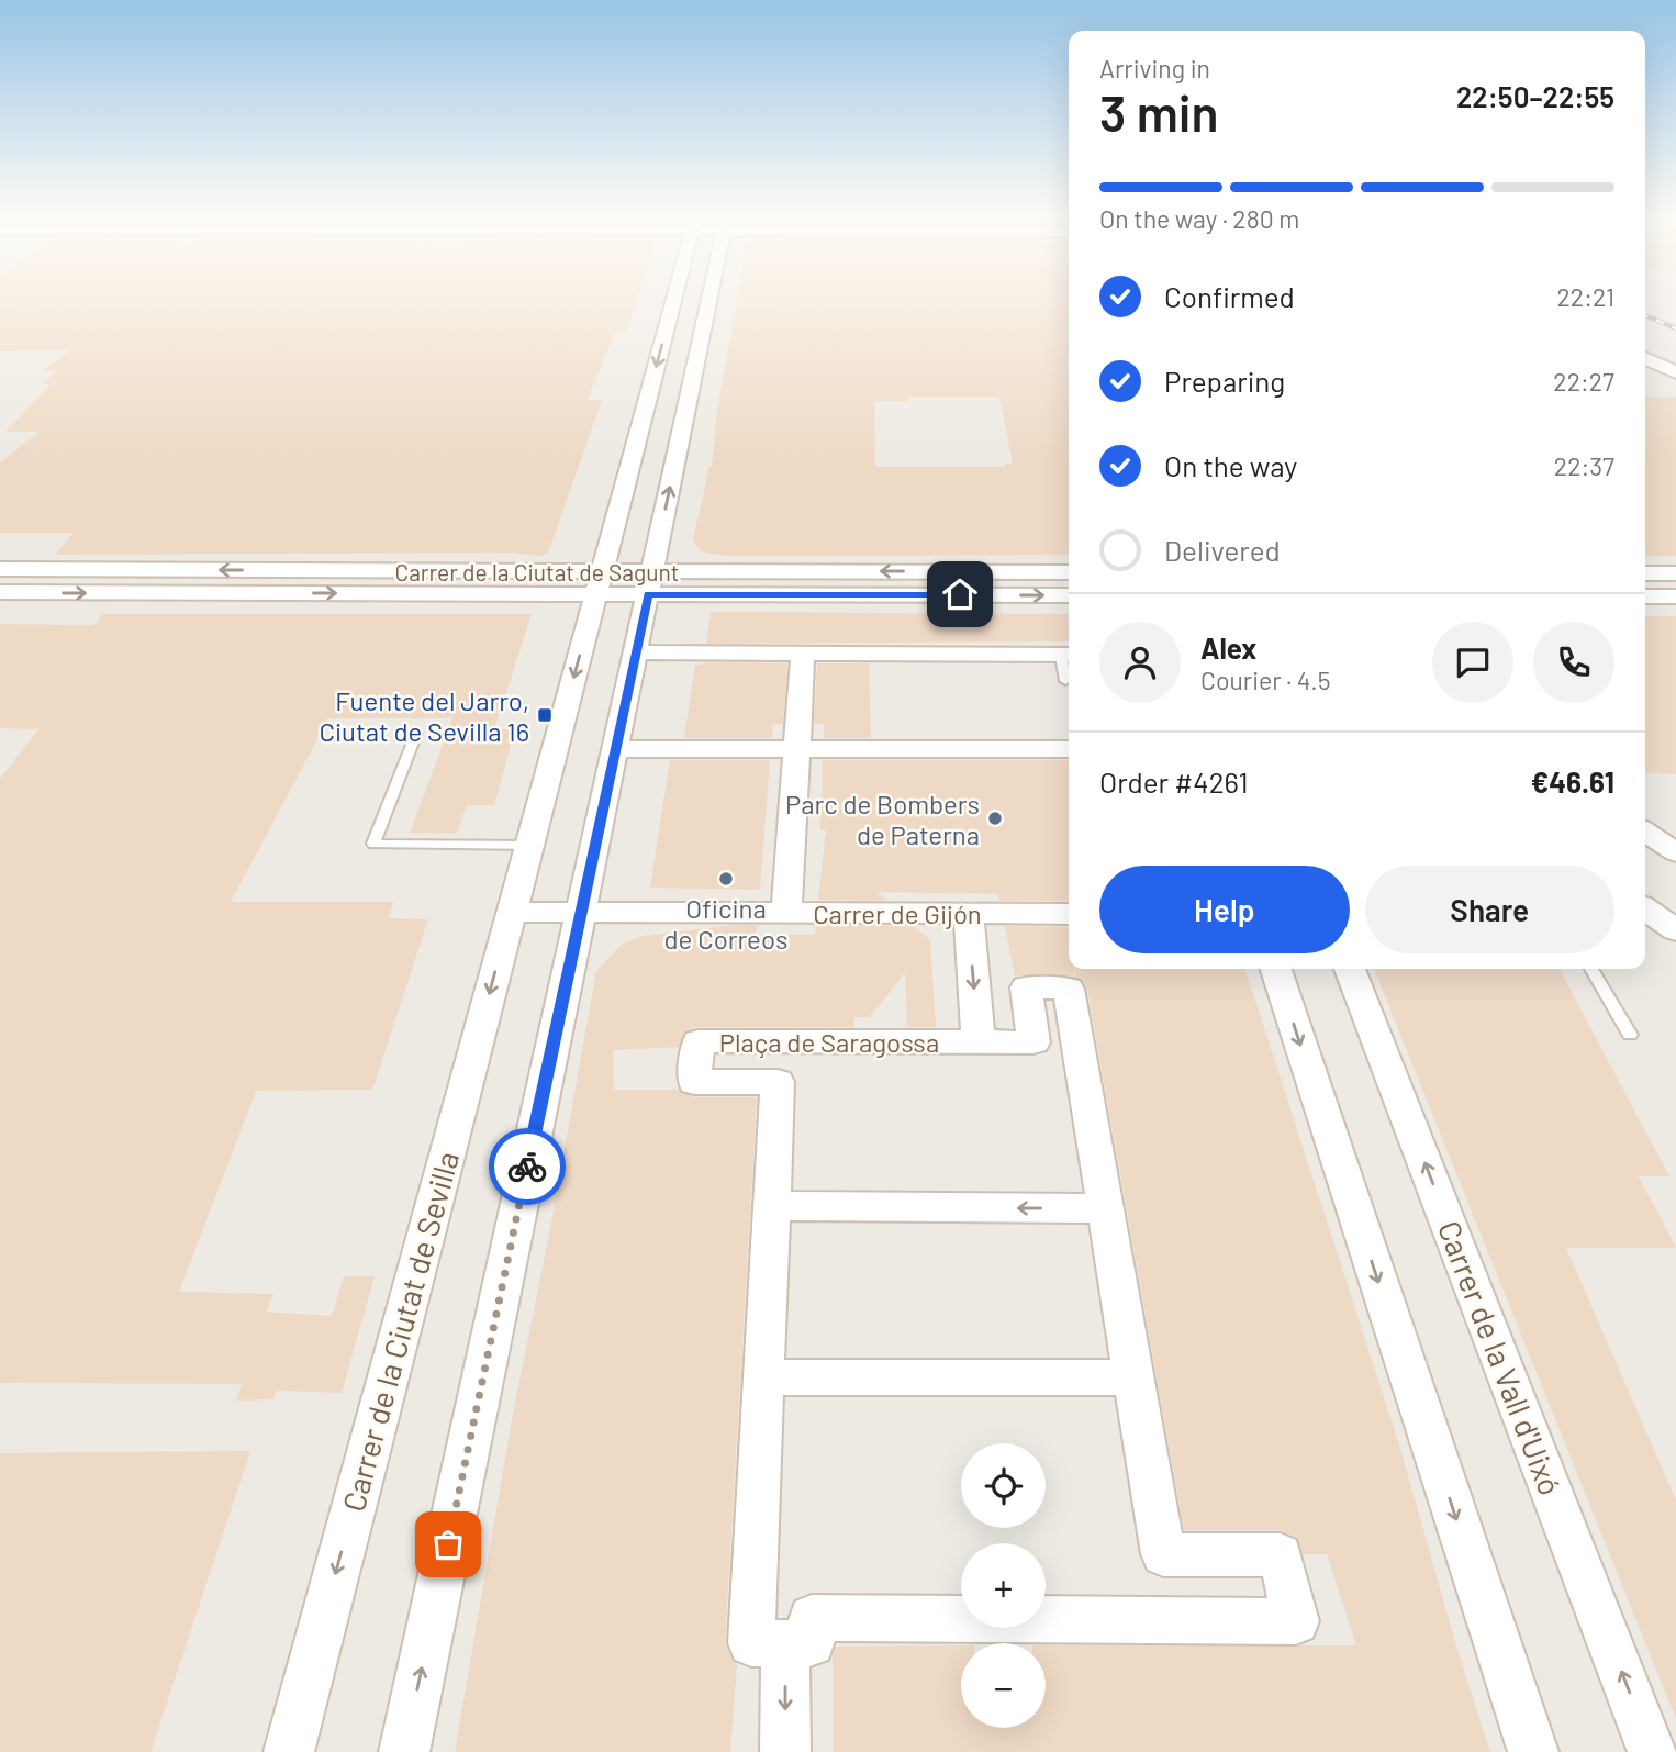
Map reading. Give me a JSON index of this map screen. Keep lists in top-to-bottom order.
{
  "streets": {
    "street": [
      "Carrer de la Ciutat de Sagunt",
      "Carrer de Gijón",
      "Plaça de Saragossa",
      "Carrer de la Ciutat de Sevilla",
      "Carrer de la Vall d'Uixó"
    ]
  },
  "crossings": [
    ["Carrer de la Ciutat de Sagunt", "Carrer de la Ciutat de Sevilla"],
    ["Carrer de Gijón", "Plaça de Saragossa"]
  ],
  "places": {
    "transit": ["Fuente del Jarro, Ciutat de Sevilla 16"],
    "other": ["Parc de Bombers de Paterna", "Oficina de Correos"]
  },
  "page": {
    "heading": ["3 min", "Arriving in", "22:50–22:55"],
    "panel": [
      "Alex",
      "Courier · 4.5",
      "Order #4261",
      "€46.61"
    ],
    "bar": "On the way · 280 m",
    "list": [
      ["Confirmed", "22:21"],
      ["Preparing", "22:27"],
      ["On the way", "22:37"],
      "Delivered"
    ],
    "buttons": ["Help", "Share"],
    "map_buttons": ["+", "−"]
  }
}
